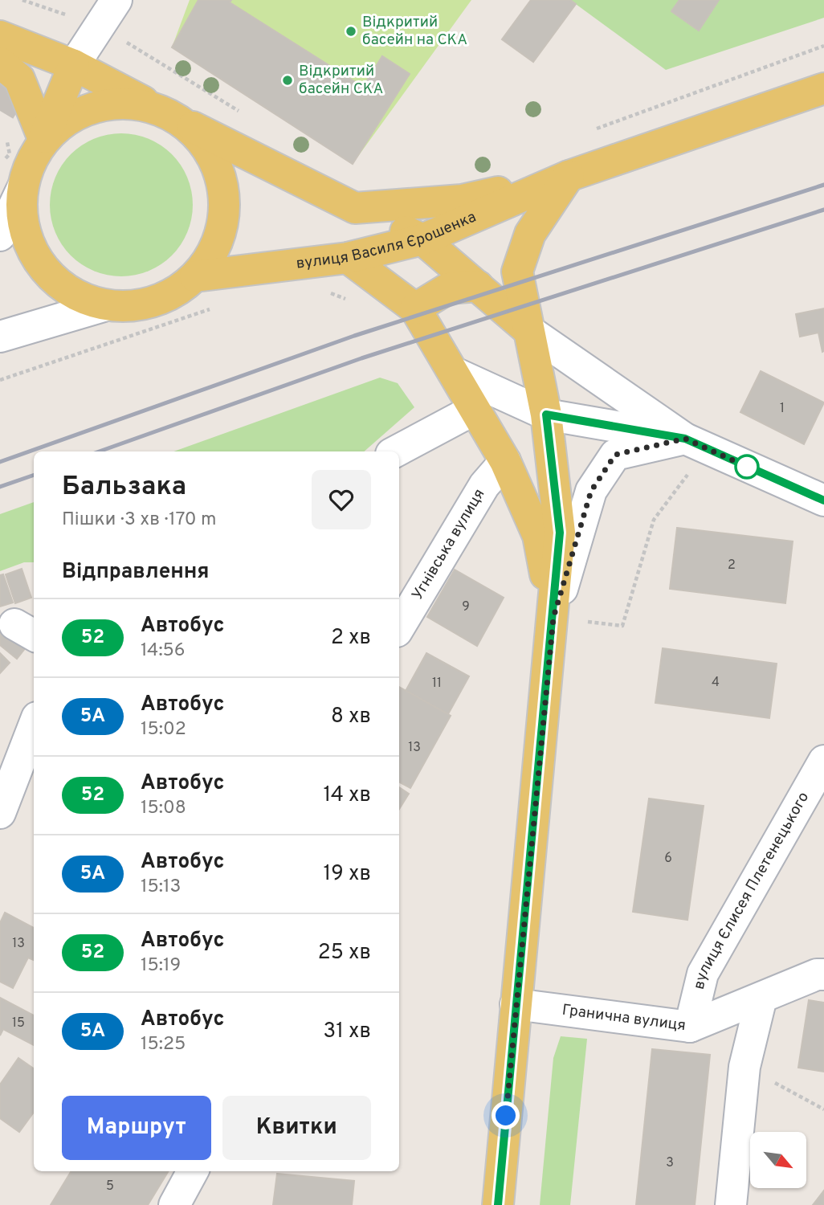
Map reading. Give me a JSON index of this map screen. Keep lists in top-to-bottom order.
{
  "streets": {
    "main road": ["вулиця Василя Єрошенка"],
    "street": ["Угнівська вулиця", "вулиця Єлисея Плетенецького", "Гранична вулиця"]
  },
  "crossings": [
    ["вулиця Єлисея Плетенецького", "Гранична вулиця"]
  ],
  "places": ["Відкритий басейн на СКА", "Відкритий басейн СКА"],
  "lines": ["bus line 52"],
  "house_numbers": [
    "1",
    "2",
    "9",
    "4",
    "11",
    "13",
    "6",
    "13",
    "15",
    "3",
    "5"
  ],
  "north": "bottom right",
  "page": {
    "heading": [
      ["Бальзака", "Пішки · 3 хв · 170 m"],
      "Відправлення"
    ],
    "list": [
      {
        "mark": "52",
        "name": "Автобус",
        "note": "14:56",
        "value": "2 хв"
      },
      {
        "mark": "5А",
        "name": "Автобус",
        "note": "15:02",
        "value": "8 хв"
      },
      {
        "mark": "52",
        "name": "Автобус",
        "note": "15:08",
        "value": "14 хв"
      },
      {
        "mark": "5А",
        "name": "Автобус",
        "note": "15:13",
        "value": "19 хв"
      },
      {
        "mark": "52",
        "name": "Автобус",
        "note": "15:19",
        "value": "25 хв"
      },
      {
        "mark": "5А",
        "name": "Автобус",
        "note": "15:25",
        "value": "31 хв"
      }
    ],
    "buttons": ["Маршрут", "Квитки"]
  }
}
